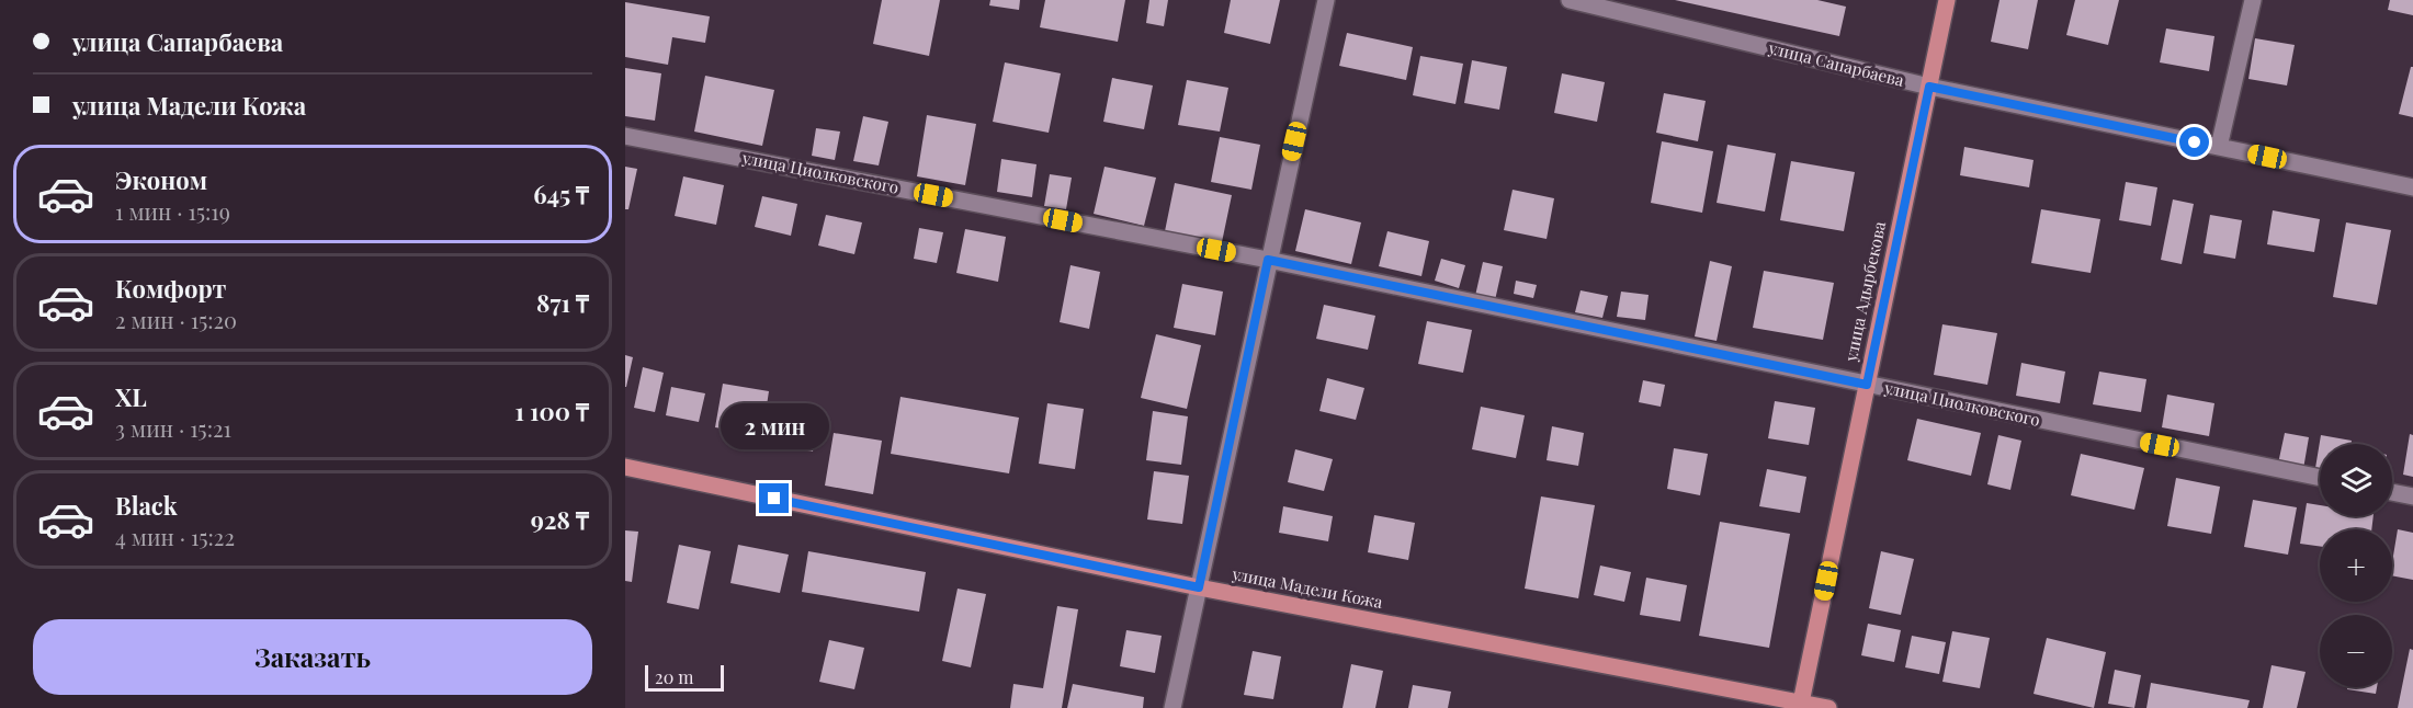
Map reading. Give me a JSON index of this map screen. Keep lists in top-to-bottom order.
{
  "streets": {
    "main road": ["улица Адырбекова", "улица Мадели Кожа"],
    "street": ["улица Сапарбаева", "улица Циолковского"]
  },
  "crossings": [
    ["улица Сапарбаева", "улица Адырбекова"],
    ["улица Циолковского", "улица Адырбекова"],
    ["улица Адырбекова", "улица Мадели Кожа"]
  ],
  "scale_bar": "20 m",
  "page": {
    "banner": ["улица Сапарбаева", "улица Мадели Кожа"],
    "list": [
      {
        "name": "Эконом",
        "note": "1 мин · 15:19",
        "value": "645 ₸"
      },
      {
        "name": "Комфорт",
        "note": "2 мин · 15:20",
        "value": "871 ₸"
      },
      {
        "name": "XL",
        "note": "3 мин · 15:21",
        "value": "1 100 ₸"
      },
      {
        "name": "Black",
        "note": "4 мин · 15:22",
        "value": "928 ₸"
      }
    ],
    "bubble": "2 мин",
    "map_buttons": ["+", "−"],
    "buttons": "Заказать",
    "scale": "20 m"
  }
}
